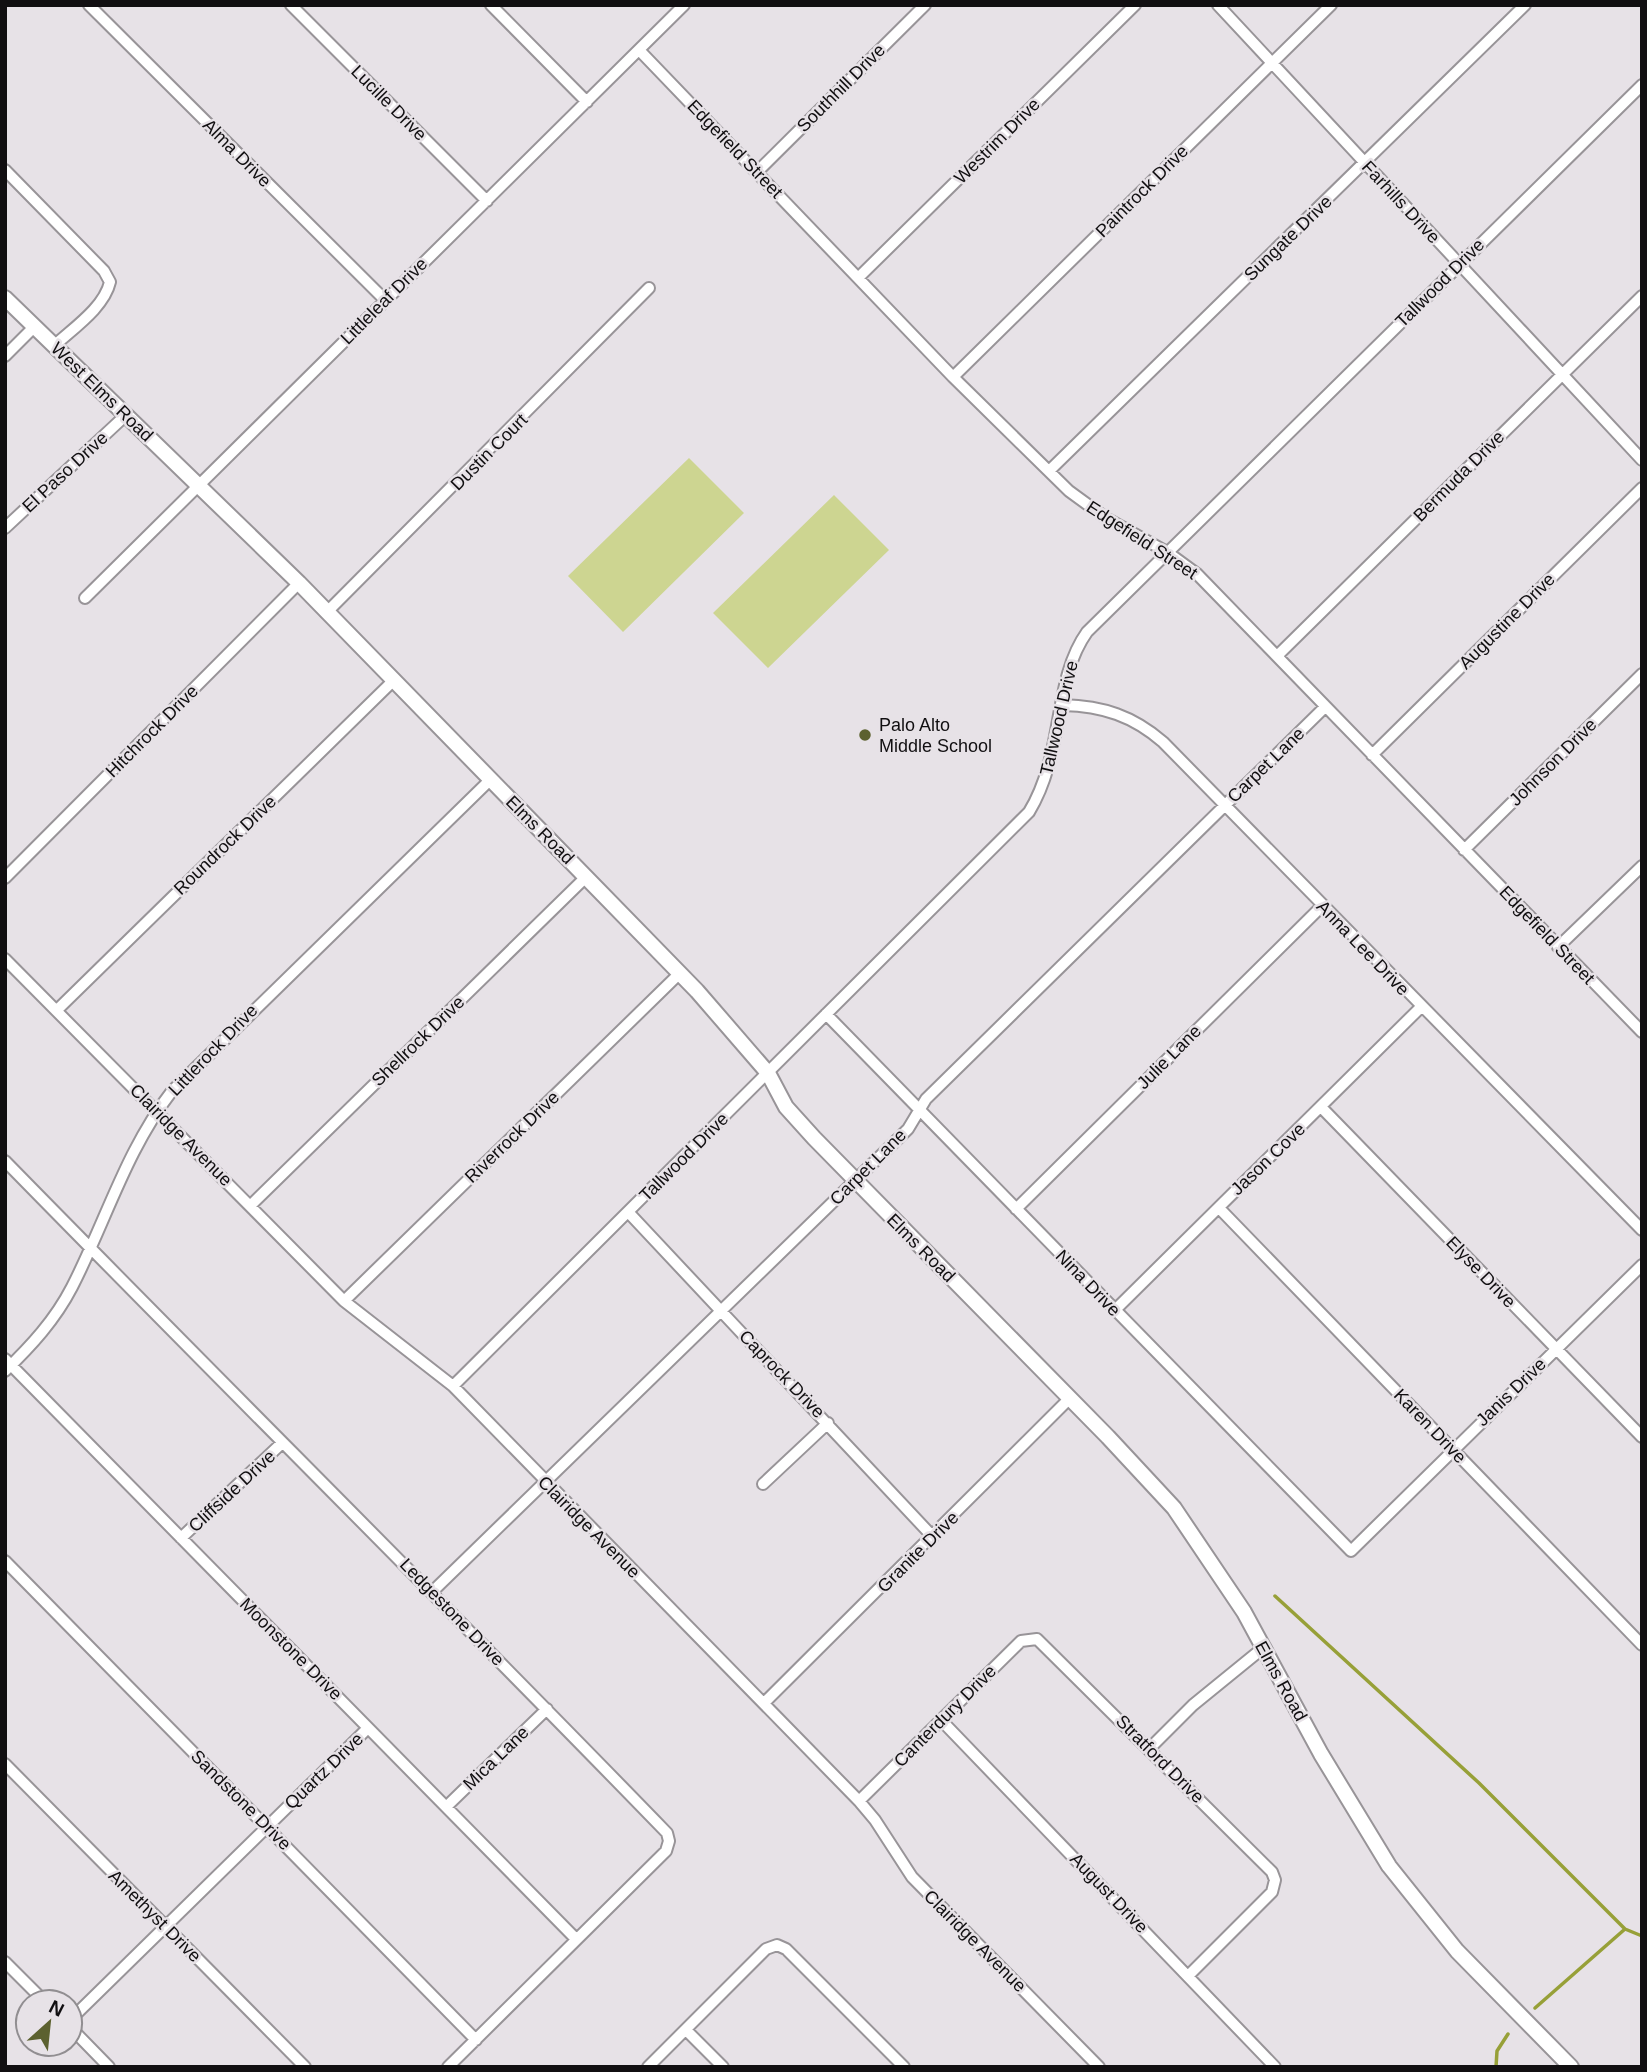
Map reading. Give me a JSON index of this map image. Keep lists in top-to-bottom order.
{
  "streets": {
    "main road": ["West Elms Road", "Elms Road"],
    "street": [
      "Southhill Drive",
      "Lucille Drive",
      "Westrim Drive",
      "Edgefield Street",
      "Alma Drive",
      "Paintrock Drive",
      "Farhills Drive",
      "Sungate Drive",
      "Tallwood Drive",
      "Littleleaf Drive",
      "Dustin Court",
      "El Paso Drive",
      "Bermuda Drive",
      "Augustine Drive",
      "Hitchrock Drive",
      "Johnson Drive",
      "Carpet Lane",
      "Roundrock Drive",
      "Anna Lee Drive",
      "Shellrock Drive",
      "Littlerock Drive",
      "Julie Lane",
      "Clairidge Avenue",
      "Riverrock Drive",
      "Jason Cove",
      "Elyse Drive",
      "Nina Drive",
      "Caprock Drive",
      "Janis Drive",
      "Karen Drive",
      "Cliffside Drive",
      "Granite Drive",
      "Ledgestone Drive",
      "Moonstone Drive",
      "Canterdury Drive",
      "Mica Lane",
      "Stratford Drive",
      "Quartz Drive",
      "Sandstone Drive",
      "August Drive",
      "Amethyst Drive"
    ]
  },
  "crossings": [
    ["Southhill Drive", "Edgefield Street"],
    ["Lucille Drive", "Littleleaf Drive"],
    ["Westrim Drive", "Edgefield Street"],
    ["Edgefield Street", "Paintrock Drive"],
    ["Edgefield Street", "Sungate Drive"],
    ["Edgefield Street", "Tallwood Drive"],
    ["Edgefield Street", "Littleleaf Drive"],
    ["Edgefield Street", "Bermuda Drive"],
    ["Edgefield Street", "Augustine Drive"],
    ["Edgefield Street", "Johnson Drive"],
    ["Edgefield Street", "Carpet Lane"],
    ["Alma Drive", "Littleleaf Drive"],
    ["Paintrock Drive", "Farhills Drive"],
    ["Farhills Drive", "Sungate Drive"],
    ["Farhills Drive", "Tallwood Drive"],
    ["Farhills Drive", "Bermuda Drive"],
    ["Tallwood Drive", "Elms Road"],
    ["Tallwood Drive", "Anna Lee Drive"],
    ["Tallwood Drive", "Clairidge Avenue"],
    ["Tallwood Drive", "Nina Drive"],
    ["Tallwood Drive", "Caprock Drive"],
    ["Littleleaf Drive", "West Elms Road"],
    ["Littleleaf Drive", "Elms Road"],
    ["West Elms Road", "El Paso Drive"],
    ["West Elms Road", "Elms Road"],
    ["Dustin Court", "Elms Road"],
    ["Hitchrock Drive", "Elms Road"],
    ["Carpet Lane", "Elms Road"],
    ["Carpet Lane", "Anna Lee Drive"],
    ["Carpet Lane", "Clairidge Avenue"],
    ["Carpet Lane", "Nina Drive"],
    ["Carpet Lane", "Caprock Drive"],
    ["Carpet Lane", "Ledgestone Drive"],
    ["Elms Road", "Roundrock Drive"],
    ["Elms Road", "Shellrock Drive"],
    ["Elms Road", "Littlerock Drive"],
    ["Elms Road", "Riverrock Drive"],
    ["Elms Road", "Granite Drive"],
    ["Roundrock Drive", "Clairidge Avenue"],
    ["Anna Lee Drive", "Julie Lane"],
    ["Anna Lee Drive", "Jason Cove"],
    ["Shellrock Drive", "Clairidge Avenue"],
    ["Littlerock Drive", "Clairidge Avenue"],
    ["Littlerock Drive", "Ledgestone Drive"],
    ["Littlerock Drive", "Moonstone Drive"],
    ["Julie Lane", "Nina Drive"],
    ["Clairidge Avenue", "Riverrock Drive"],
    ["Clairidge Avenue", "Granite Drive"],
    ["Clairidge Avenue", "Canterdury Drive"],
    ["Jason Cove", "Elyse Drive"],
    ["Jason Cove", "Nina Drive"],
    ["Jason Cove", "Karen Drive"],
    ["Elyse Drive", "Janis Drive"],
    ["Nina Drive", "Janis Drive"],
    ["Caprock Drive", "Granite Drive"],
    ["Janis Drive", "Karen Drive"],
    ["Cliffside Drive", "Ledgestone Drive"],
    ["Cliffside Drive", "Moonstone Drive"],
    ["Ledgestone Drive", "Moonstone Drive"],
    ["Ledgestone Drive", "Mica Lane"],
    ["Ledgestone Drive", "Sandstone Drive"],
    ["Moonstone Drive", "Mica Lane"],
    ["Moonstone Drive", "Quartz Drive"],
    ["Canterdury Drive", "Stratford Drive"],
    ["Canterdury Drive", "August Drive"],
    ["Stratford Drive", "August Drive"],
    ["Quartz Drive", "Sandstone Drive"],
    ["Quartz Drive", "Amethyst Drive"]
  ],
  "places": ["Palo Alto Middle School"],
  "north": "top right"
}
